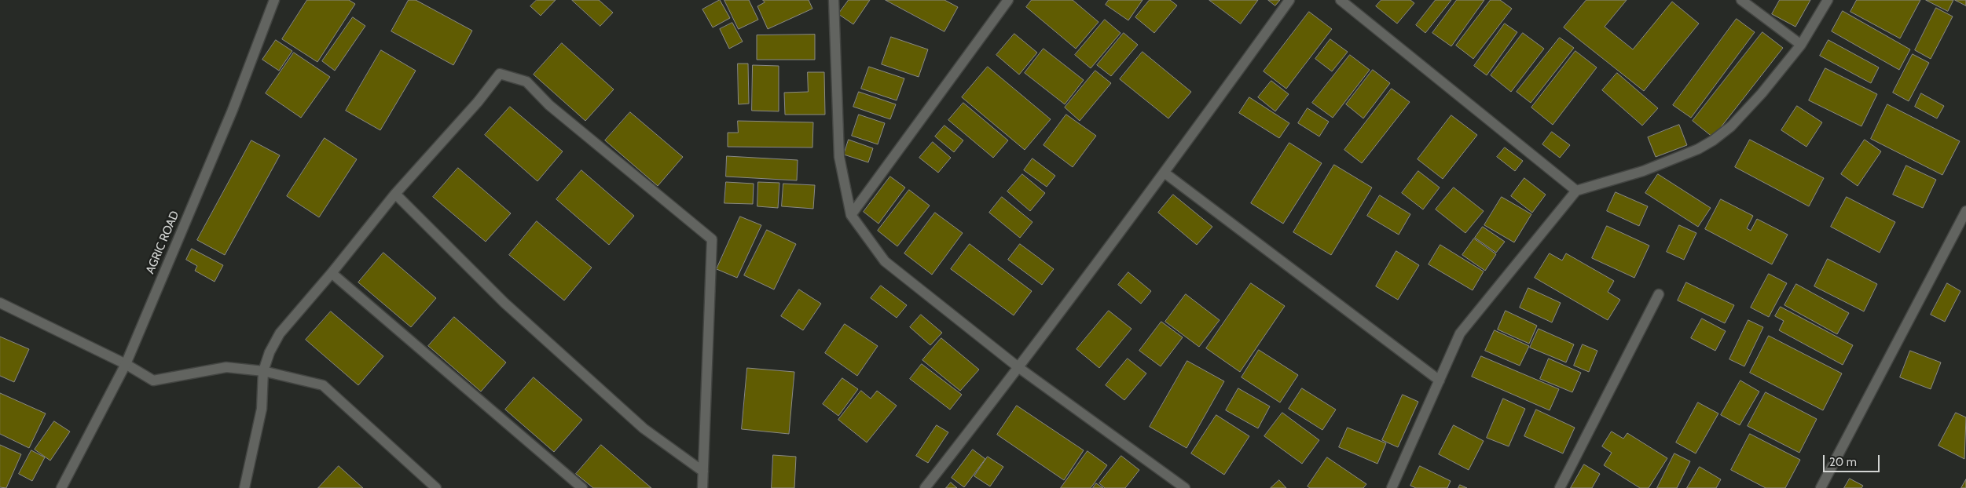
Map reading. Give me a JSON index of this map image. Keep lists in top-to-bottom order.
{
  "streets": {
    "street": ["AGRIC ROAD"]
  },
  "scale_bar": "20 m"
}
